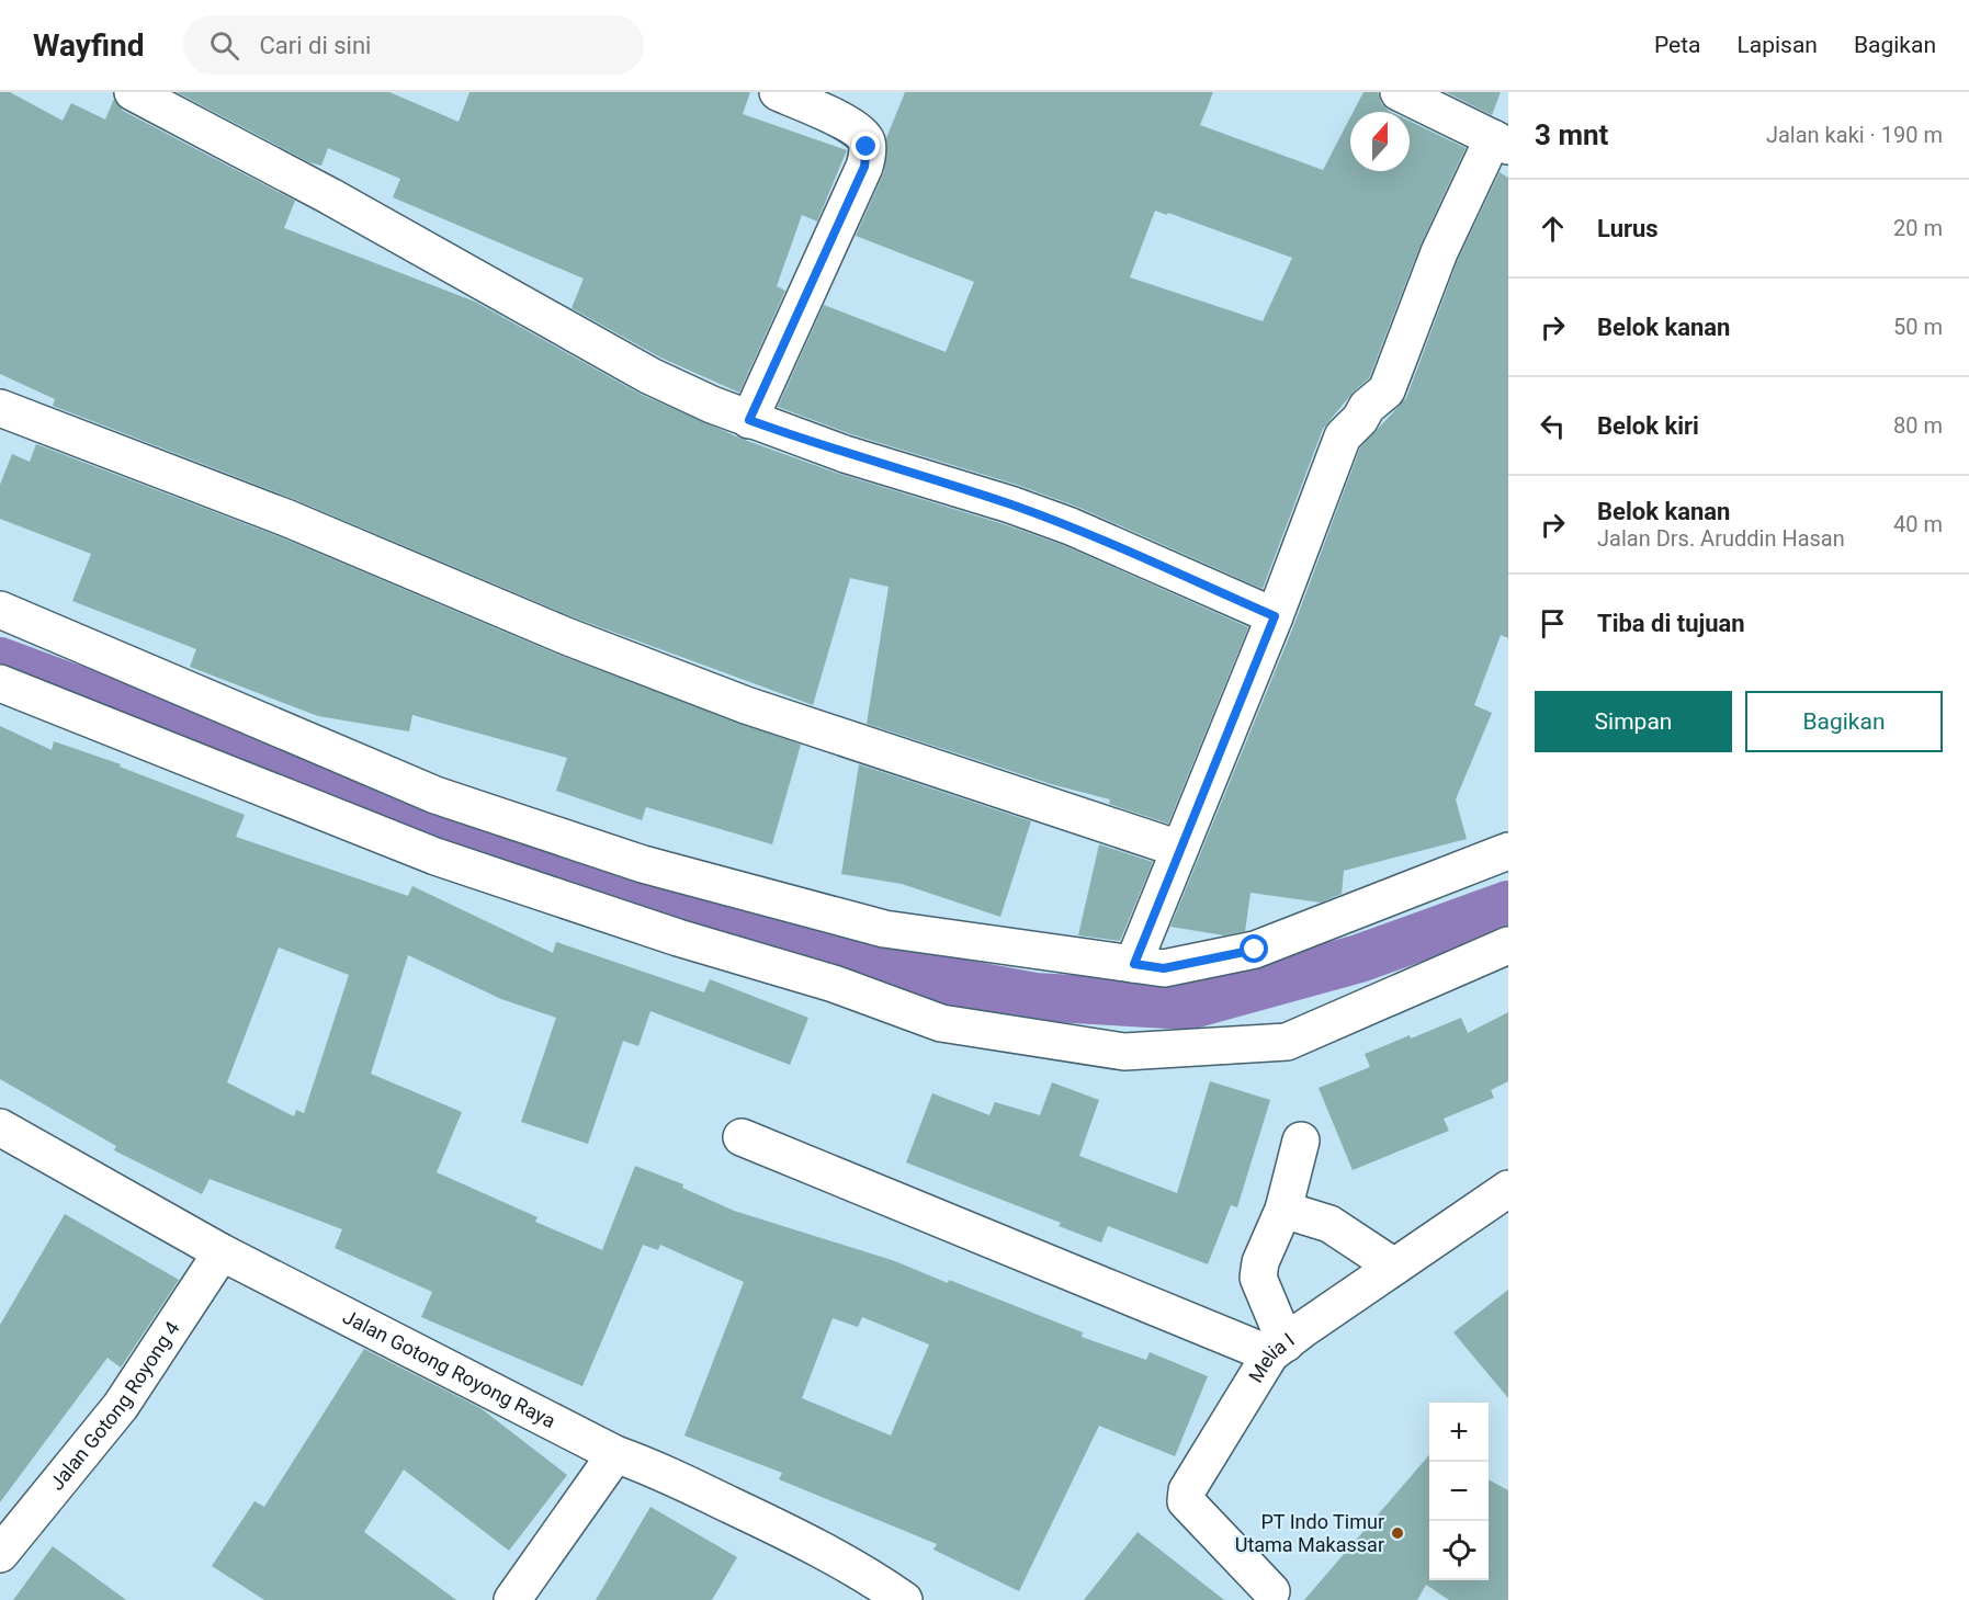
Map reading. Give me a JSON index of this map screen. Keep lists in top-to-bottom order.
{
  "streets": {
    "street": ["Melia I", "Jalan Gotong Royong Raya", "Jalan Gotong Royong 4"]
  },
  "crossings": [
    ["Jalan Gotong Royong Raya", "Jalan Gotong Royong 4"]
  ],
  "places": ["PT Indo Timur Utama Makassar"],
  "north": "top",
  "page": {
    "header": "Wayfind",
    "search": "Cari di sini",
    "nav": ["Peta", "Lapisan", "Bagikan"],
    "heading": ["3 mnt", "Jalan kaki · 190 m"],
    "list": [
      ["Lurus", "20 m"],
      ["Belok kanan", "50 m"],
      ["Belok kiri", "80 m"],
      ["Belok kanan", "Jalan Drs. Aruddin Hasan", "40 m"],
      "Tiba di tujuan"
    ],
    "buttons": ["Simpan", "Bagikan"],
    "map_buttons": ["+", "−"]
  }
}
